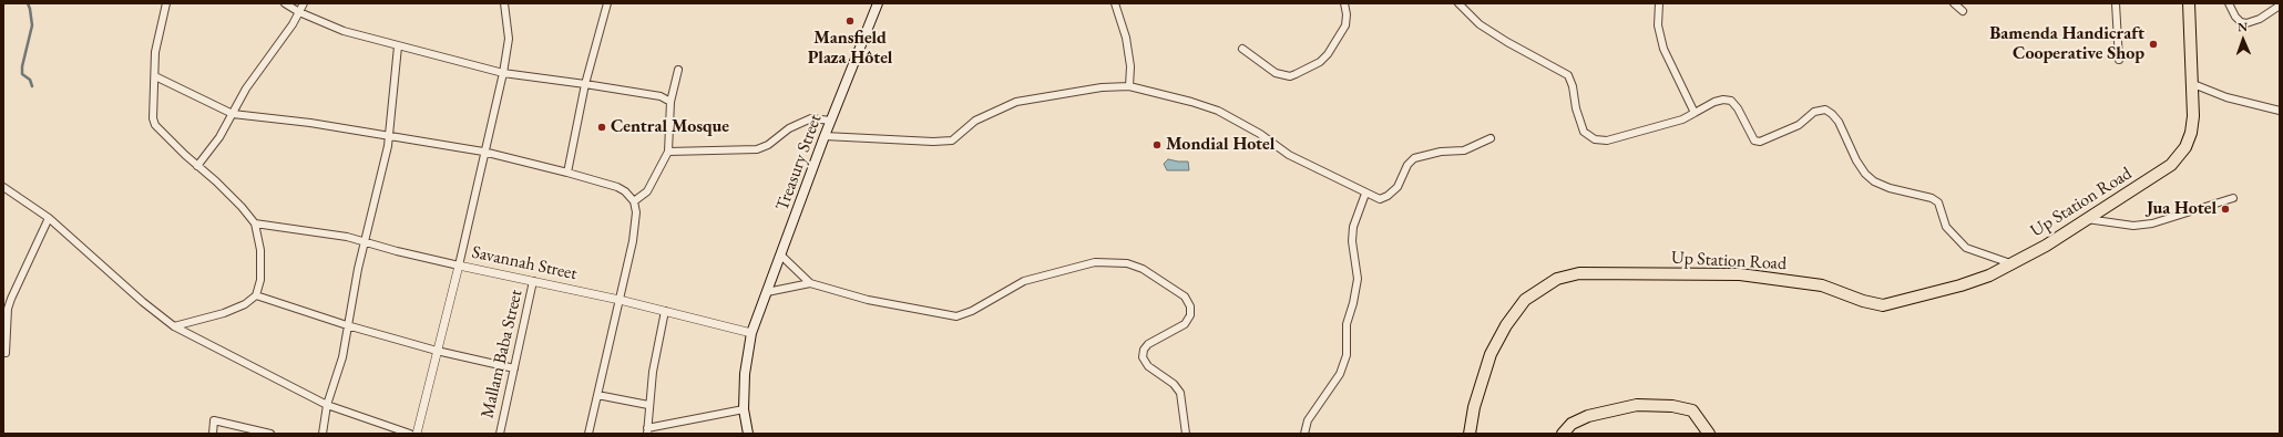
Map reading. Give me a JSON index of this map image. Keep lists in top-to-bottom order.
{
  "streets": {
    "highway": ["Up Station Road"],
    "main road": ["Treasury Street"],
    "street": ["Savannah Street", "Mallam Baba Street"]
  },
  "crossings": [
    ["Treasury Street", "Savannah Street"],
    ["Savannah Street", "Mallam Baba Street"]
  ],
  "places": [
    "Mansfield Plaza Hôtel",
    "Bamenda Handicraft Cooperative Shop",
    "Central Mosque",
    "Mondial Hotel",
    "Jua Hotel"
  ],
  "north": "top"
}
